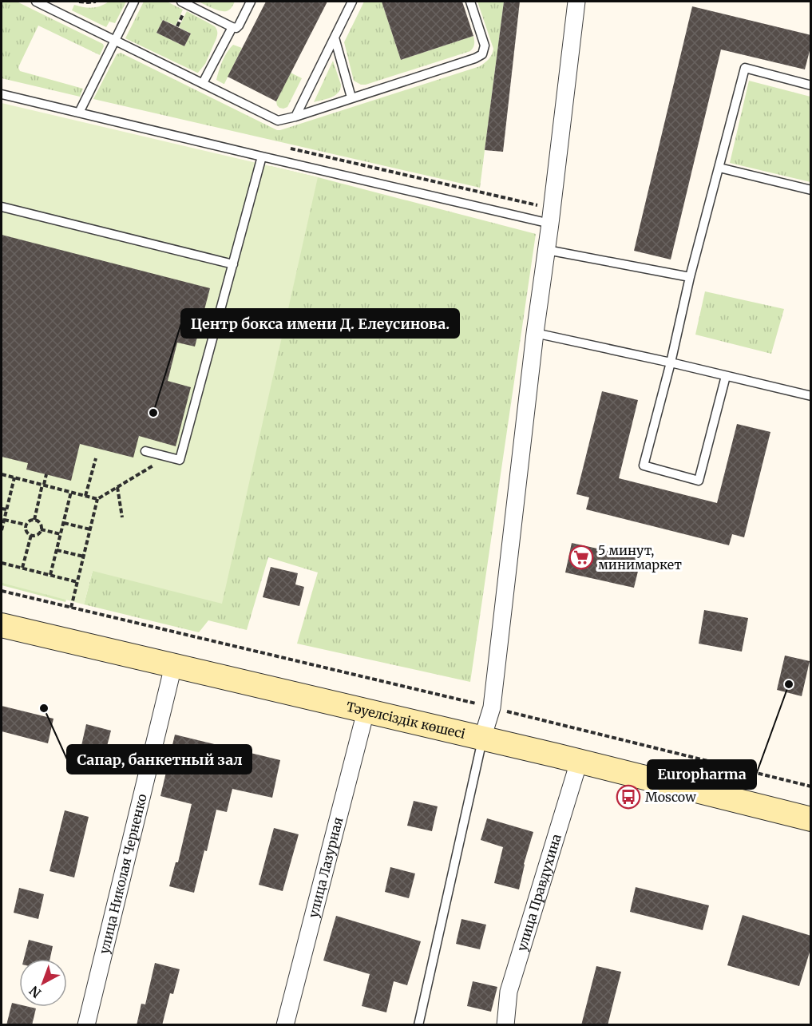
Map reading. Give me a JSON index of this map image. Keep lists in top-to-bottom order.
{
  "streets": {
    "main road": ["Тәуелсіздік көшесі"],
    "street": ["улица Лазурная", "улица Николая Черненко", "улица Правдухина"]
  },
  "crossings": [
    ["Тәуелсіздік көшесі", "улица Лазурная"],
    ["Тәуелсіздік көшесі", "улица Николая Черненко"],
    ["Тәуелсіздік көшесі", "улица Правдухина"]
  ],
  "places": {
    "other": ["Центр бокса имени Д. Елеусинова.", "Europharma", "Сапар, банкетный зал"],
    "supermarket": ["5 минут, минимаркет"],
    "bus stop": ["Moscow"]
  },
  "north": "bottom left"
}
